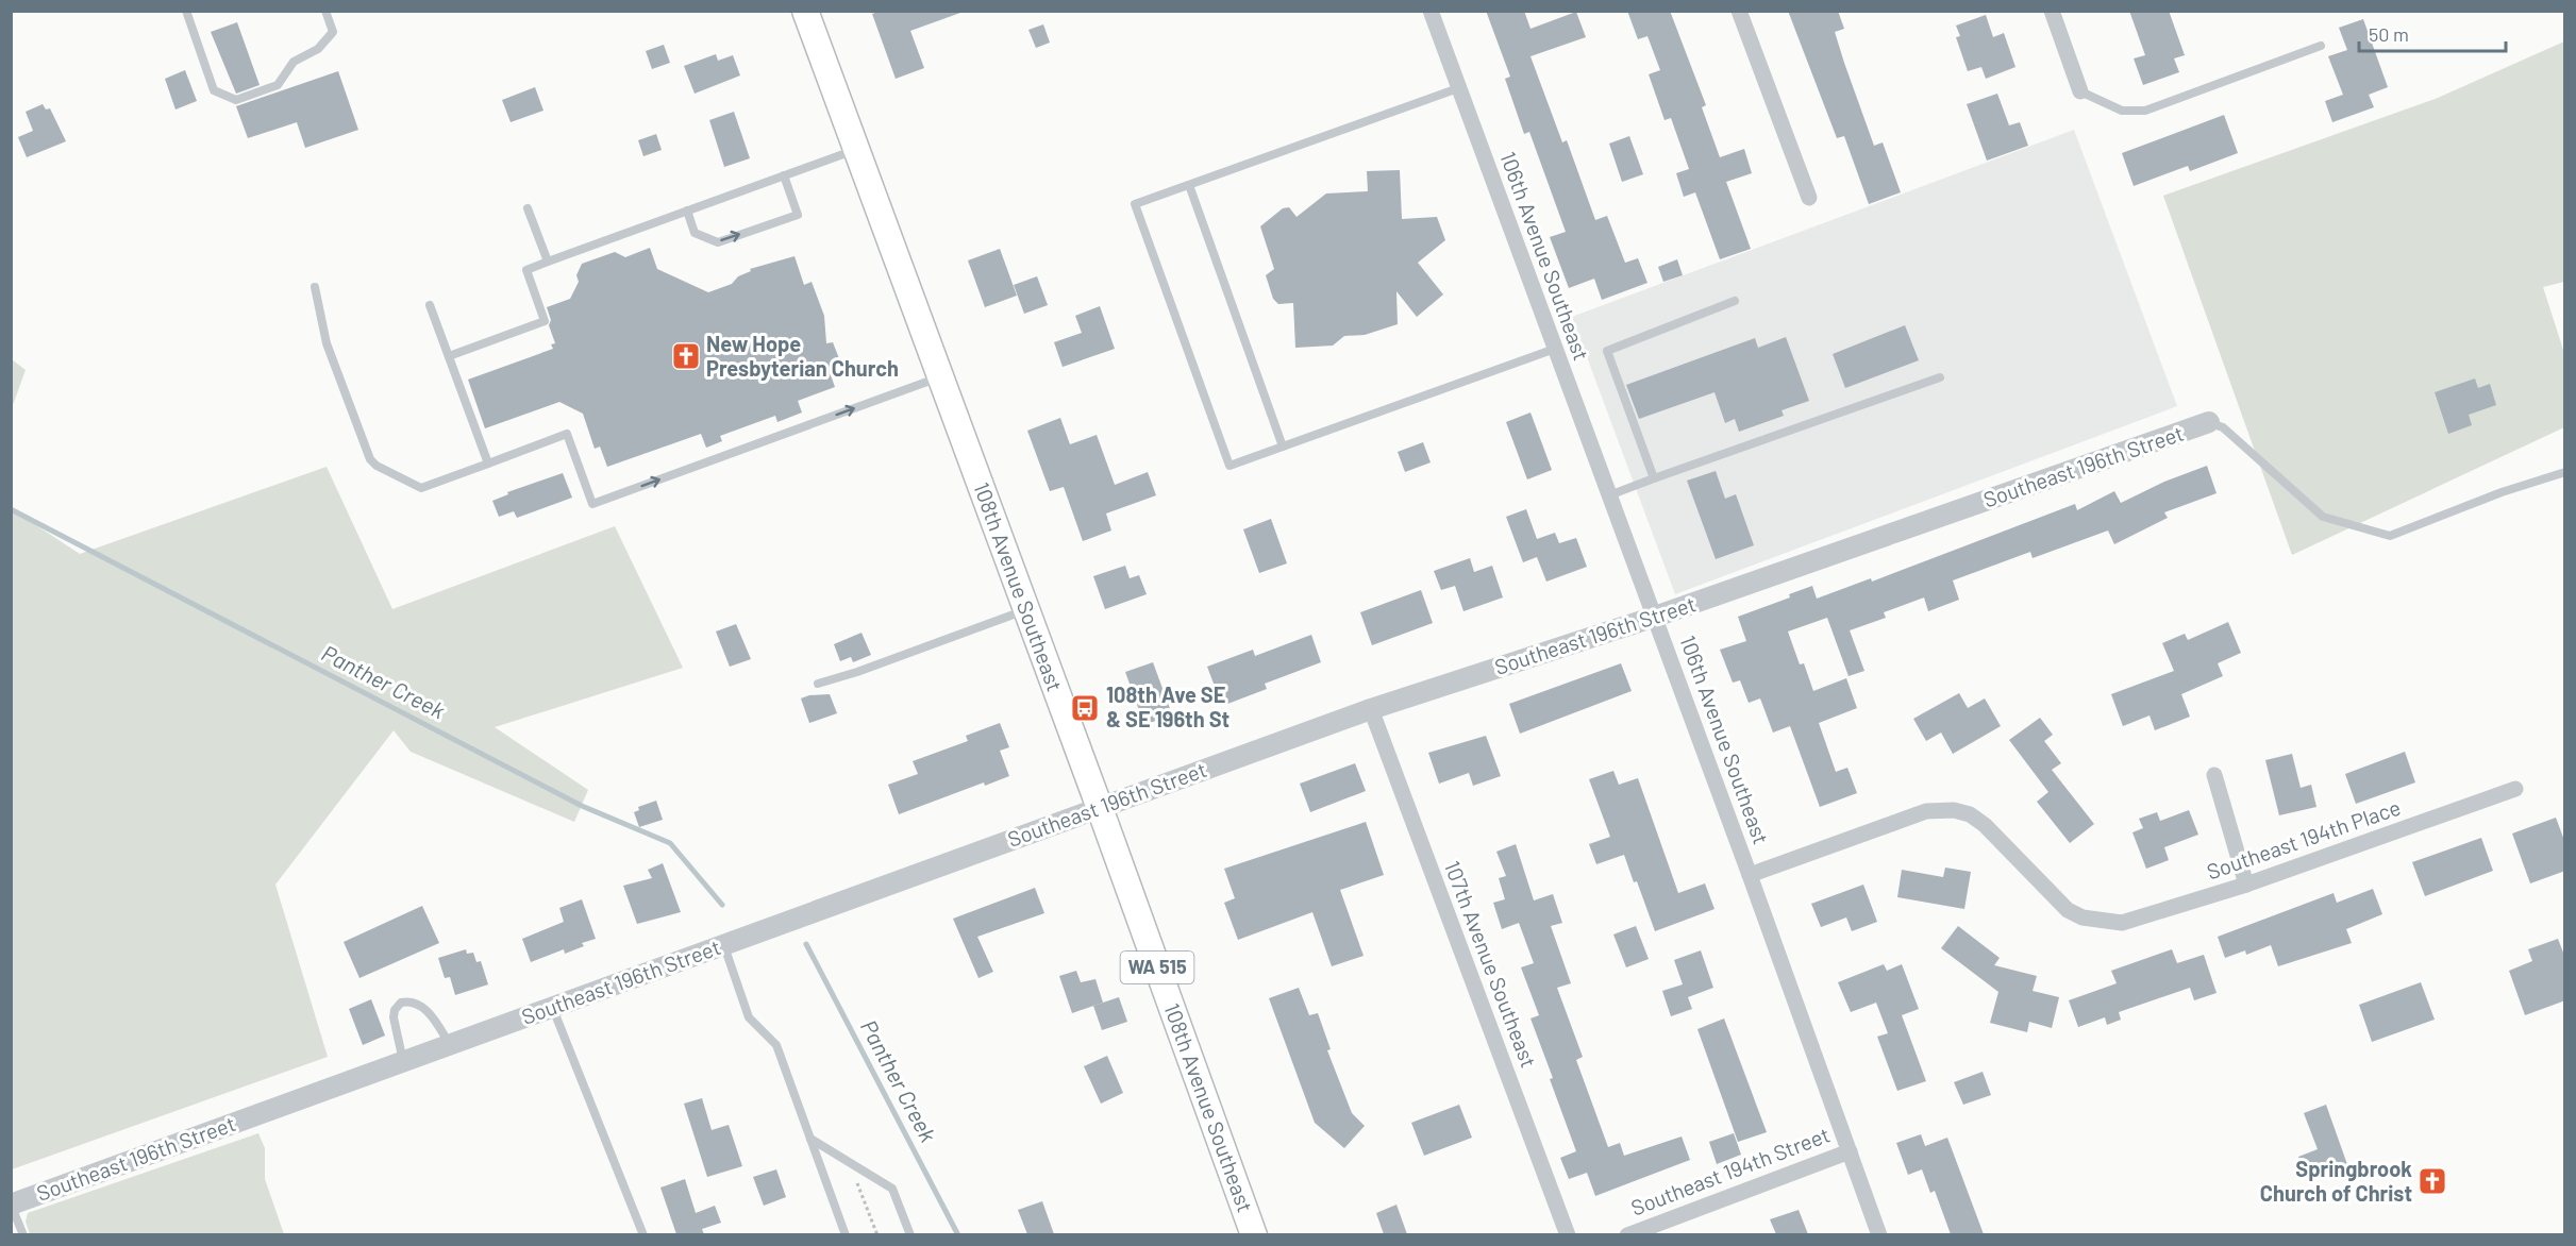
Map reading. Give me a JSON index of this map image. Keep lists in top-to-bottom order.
{
  "streets": {
    "main road": ["108th Avenue Southeast", "WA 515"],
    "street": [
      "106th Avenue Southeast",
      "Southeast 196th Street",
      "Southeast 194th Place",
      "107th Avenue Southeast",
      "Southeast 194th Street"
    ]
  },
  "crossings": [
    ["106th Avenue Southeast", "Southeast 196th Street"],
    ["106th Avenue Southeast", "Southeast 194th Place"],
    ["106th Avenue Southeast", "Southeast 194th Street"],
    ["Southeast 196th Street", "108th Avenue Southeast"],
    ["Southeast 196th Street", "107th Avenue Southeast"]
  ],
  "water": ["Panther Creek"],
  "places": {
    "church": ["New Hope Presbyterian Church", "Springbrook Church of Christ"],
    "bus stop": ["108th Ave SE & SE 196th St"]
  },
  "scale_bar": "50 m"
}
